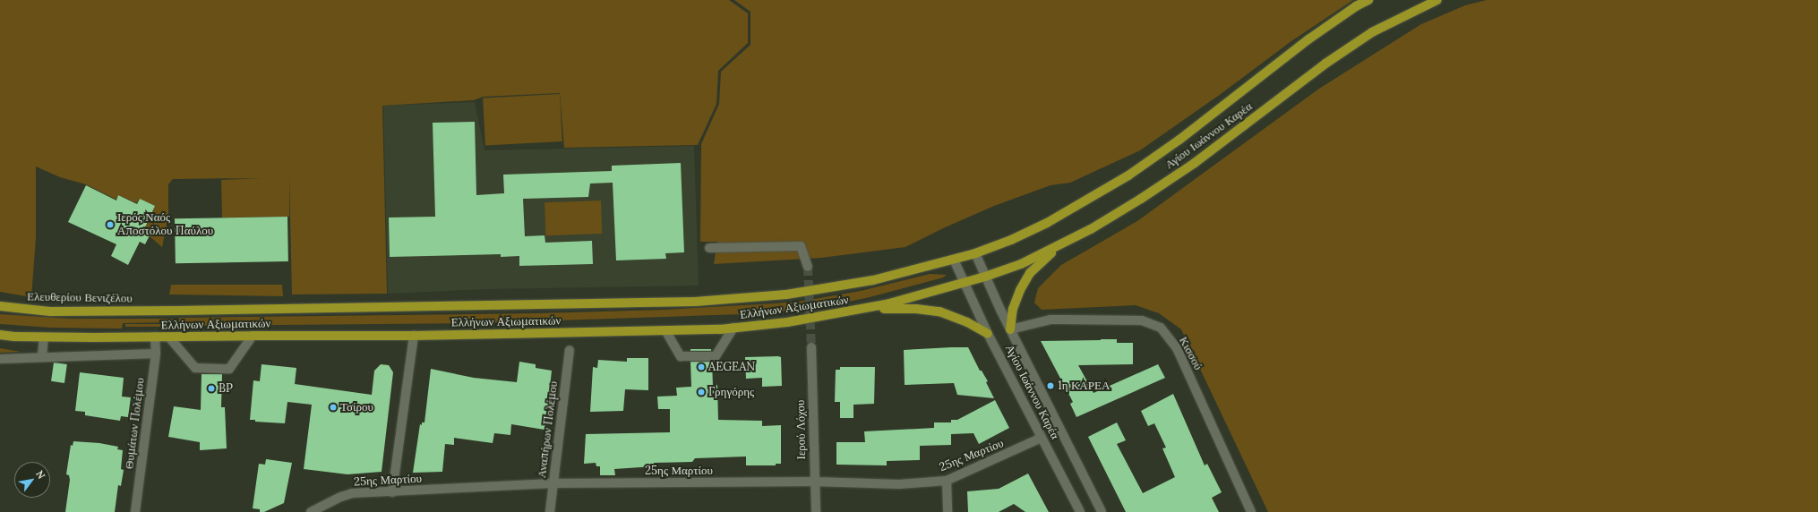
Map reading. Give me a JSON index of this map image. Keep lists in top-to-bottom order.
{
  "streets": {
    "main road": ["Αγίου Ιωάννου Καρέα", "Ελευθερίου Βενιζέλου", "Ελλήνων Αξιωματικών"],
    "street": [
      "Κισσού",
      "Θυµάτων Πολέµου",
      "Αναπήρων Πολέμου",
      "Ιερού Λόχου",
      "25ης Μαρτίου"
    ]
  },
  "crossings": [
    ["Αγίου Ιωάννου Καρέα", "Ελλήνων Αξιωματικών"],
    ["Αγίου Ιωάννου Καρέα", "Κισσού"],
    ["Αγίου Ιωάννου Καρέα", "25ης Μαρτίου"],
    ["Ελευθερίου Βενιζέλου", "Ελλήνων Αξιωματικών"],
    ["Ελλήνων Αξιωματικών", "Θυµάτων Πολέµου"],
    ["Αναπήρων Πολέμου", "25ης Μαρτίου"],
    ["Ιερού Λόχου", "25ης Μαρτίου"]
  ],
  "places": [
    "Ιερός Ναός Αποστόλου Παύλου",
    "AEGEAN",
    "1η ΚΑΡΕΑ",
    "BP",
    "Γρηγόρης",
    "Τσίρου"
  ],
  "north": "top right"
}
